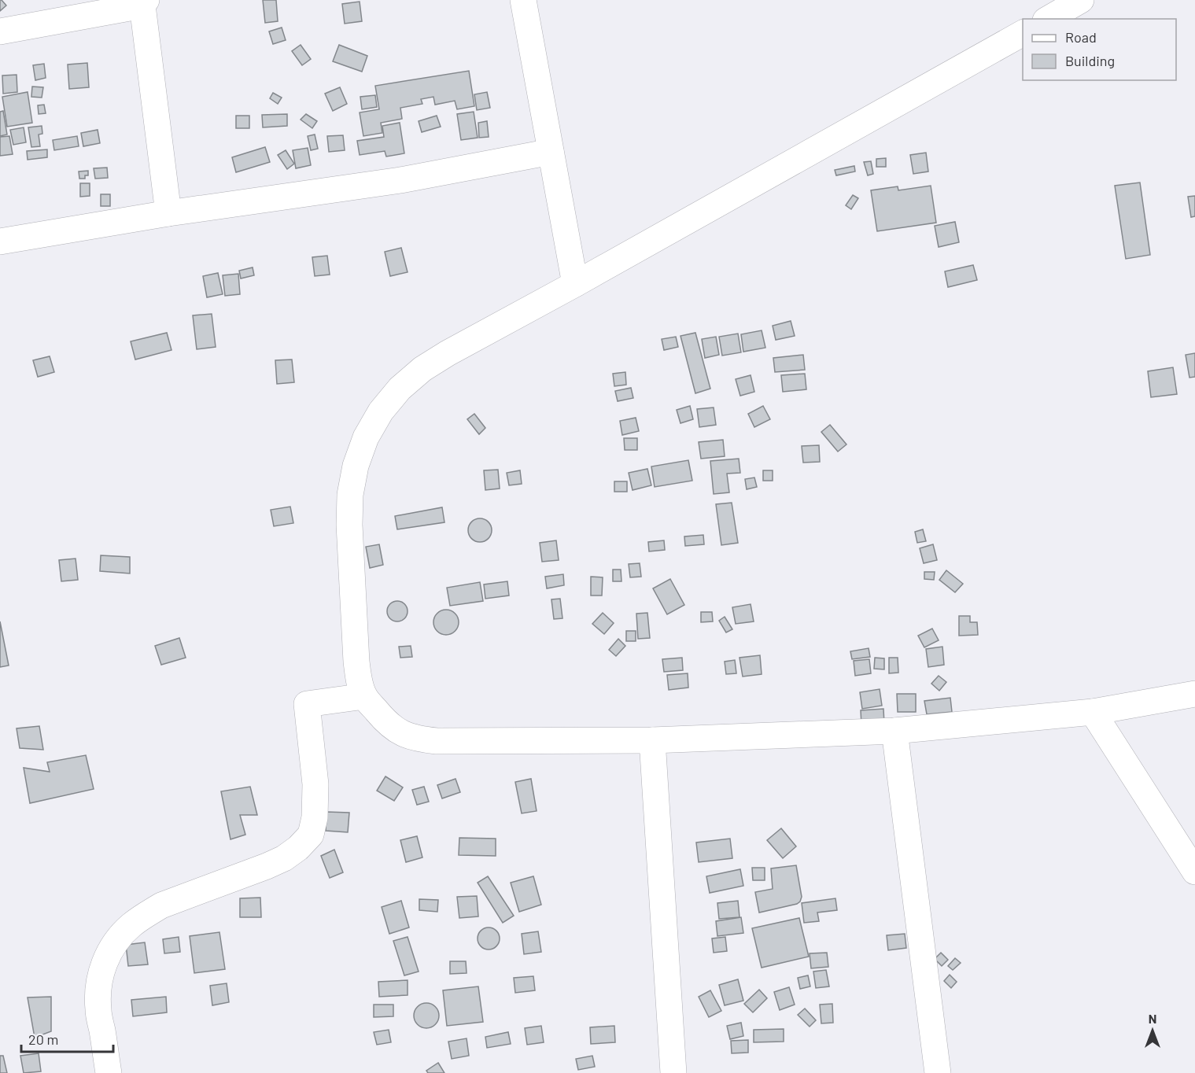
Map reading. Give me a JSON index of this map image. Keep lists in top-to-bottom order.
{
  "legend": ["Road", "Building"],
  "scale_bar": "20 m",
  "north": "top"
}
